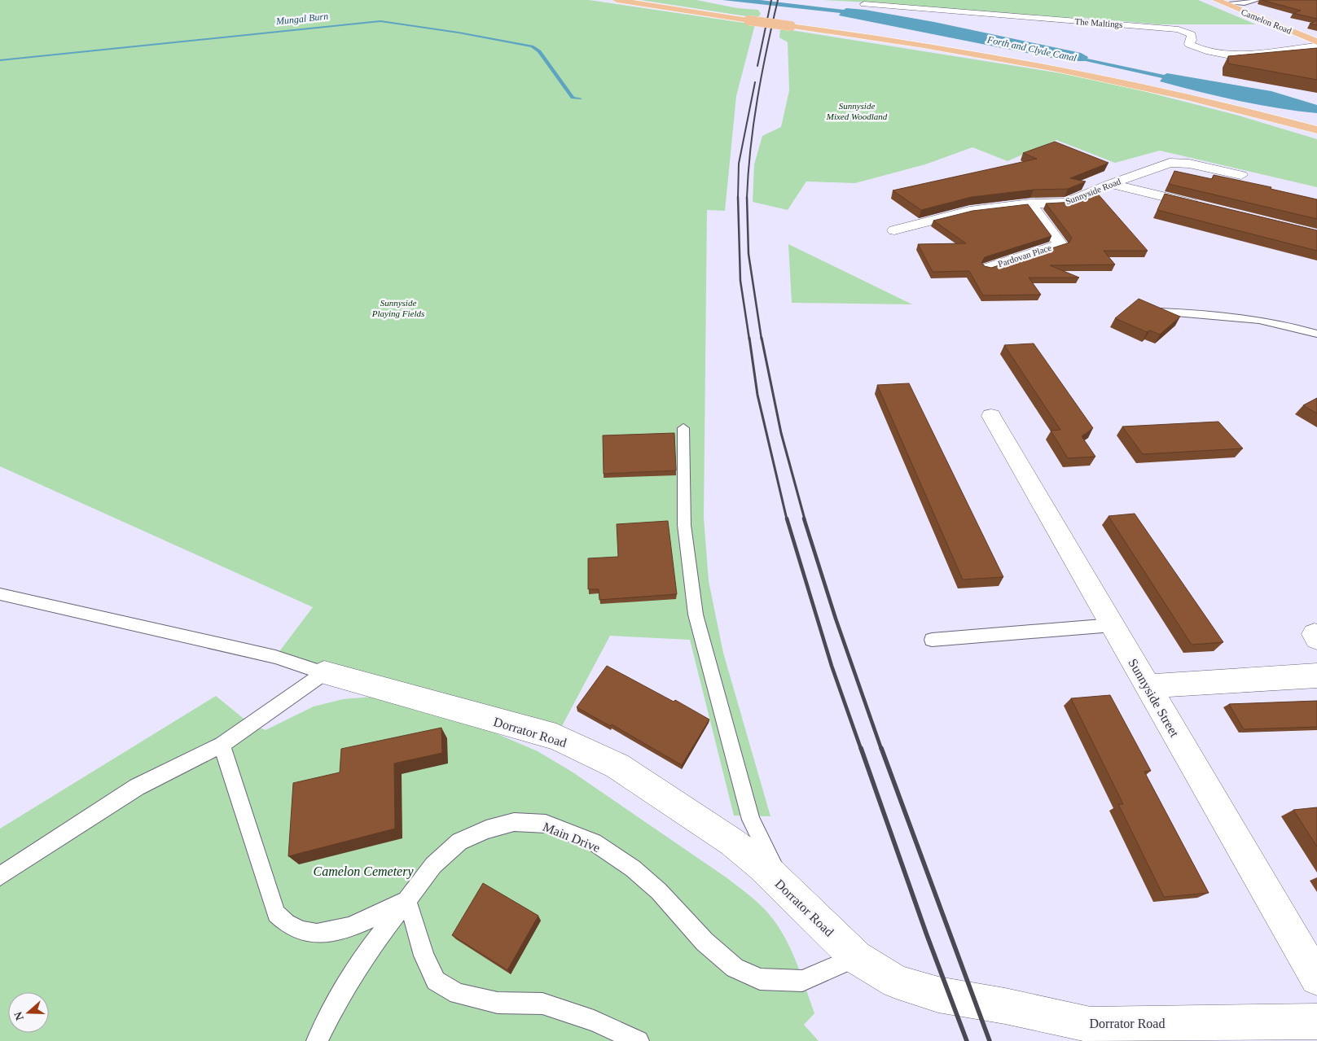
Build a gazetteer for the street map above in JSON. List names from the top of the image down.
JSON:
{
  "streets": {
    "main road": ["Camelon Road"],
    "street": [
      "The Maltings",
      "Sunnyside Road",
      "Pardovan Place",
      "Sunnyside Street",
      "Dorrator Road"
    ],
    "lane": ["Main Drive"]
  },
  "crossings": [
    ["Sunnyside Road", "Pardovan Place"],
    ["Dorrator Road", "Main Drive"]
  ],
  "water": ["Mungal Burn", "Forth and Clyde Canal"],
  "parks": ["Sunnyside Mixed Woodland", "Sunnyside Playing Fields", "Camelon Cemetery"],
  "north": "left"
}
